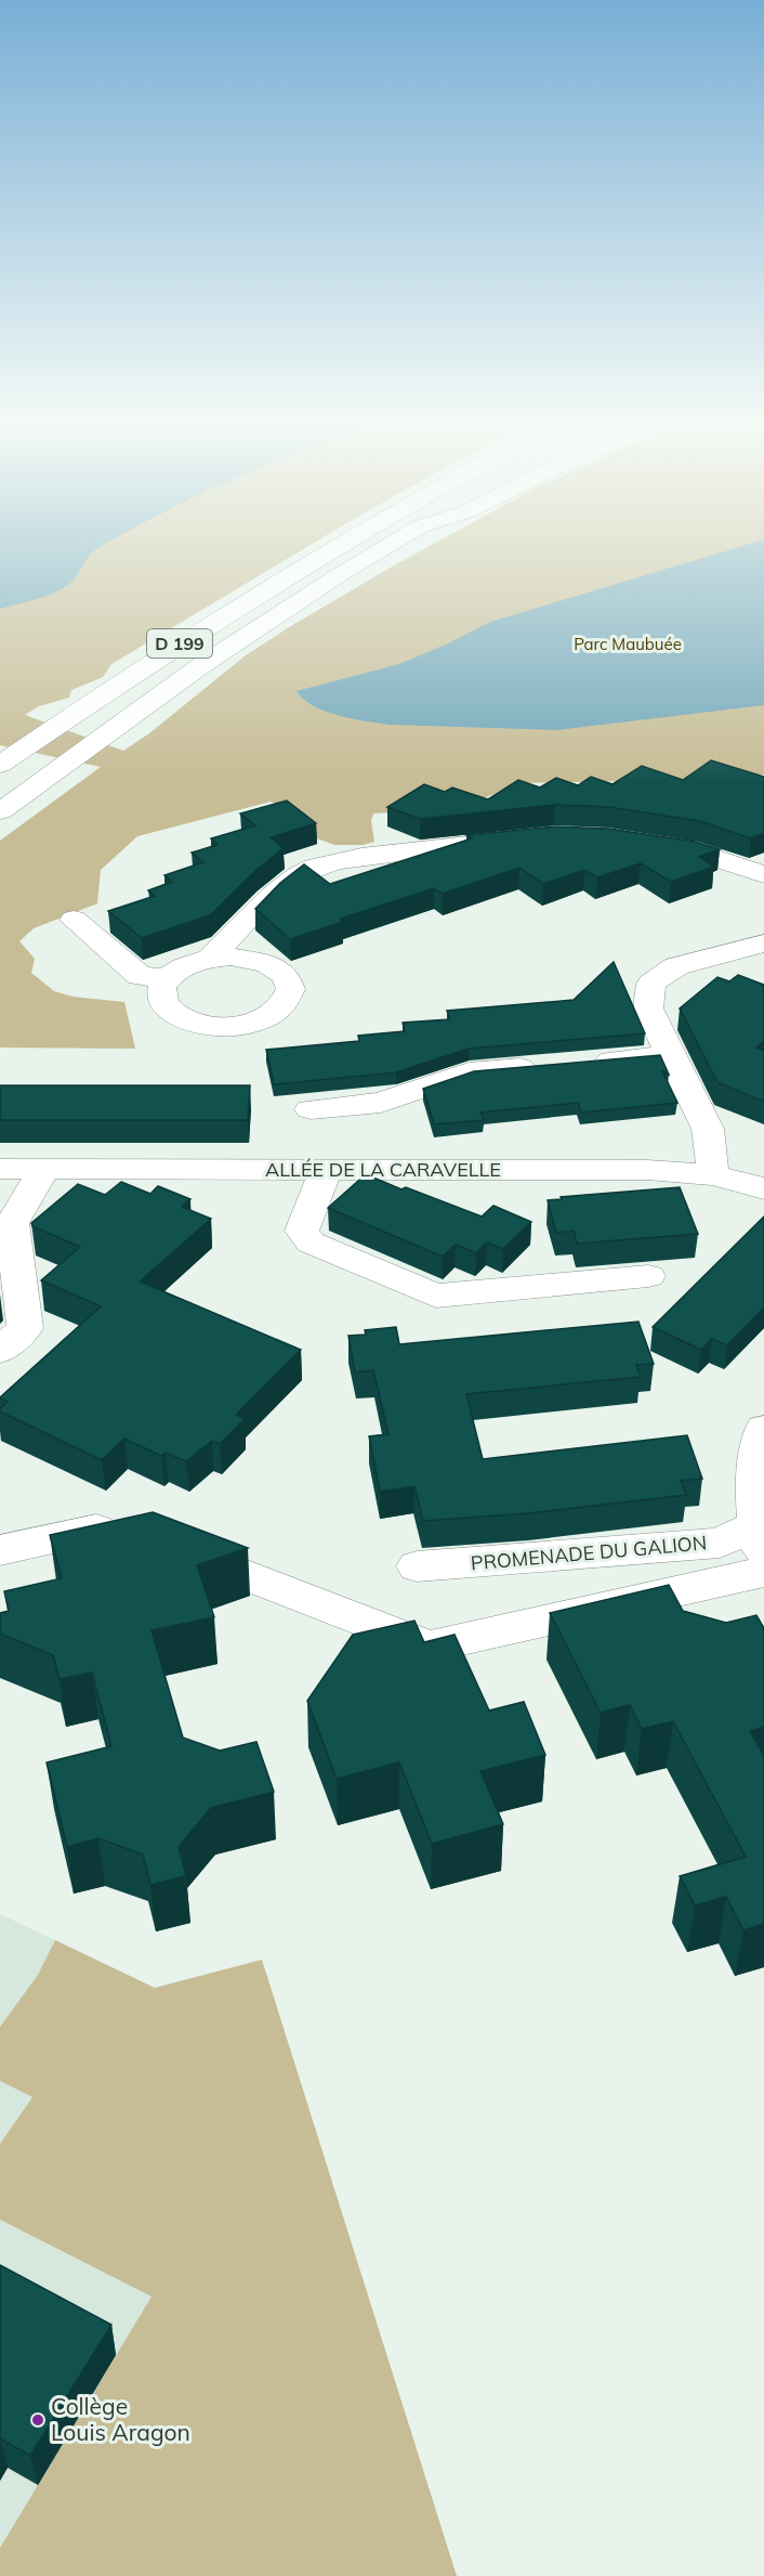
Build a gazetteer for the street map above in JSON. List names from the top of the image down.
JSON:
{
  "streets": {
    "main road": ["D 199", "ALLÉE DE LA CARAVELLE", "PROMENADE DU GALION"]
  },
  "parks": ["Parc Maubuée"],
  "places": ["Collège Louis Aragon"]
}
